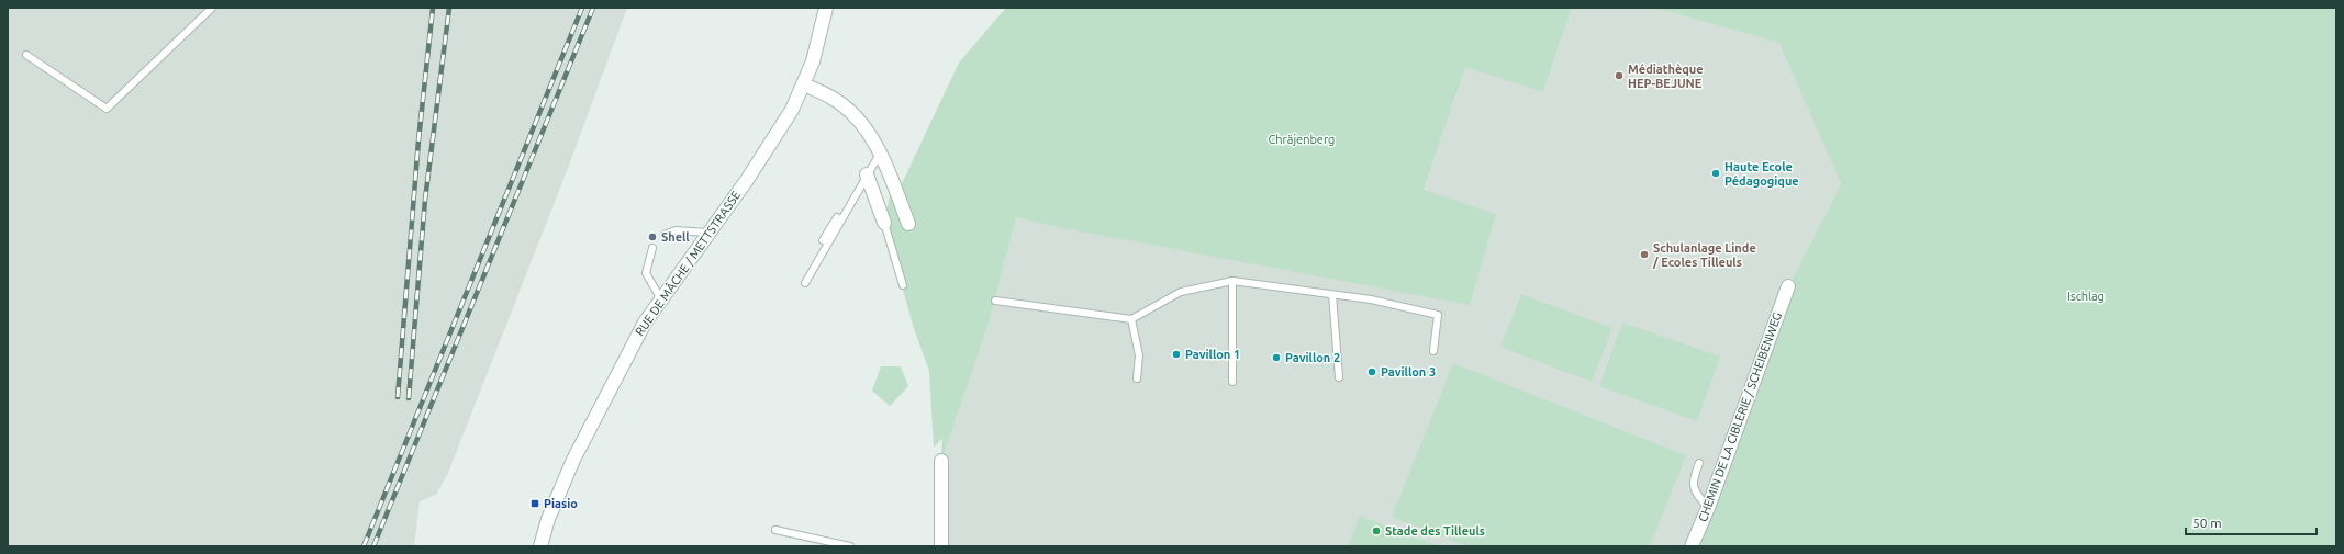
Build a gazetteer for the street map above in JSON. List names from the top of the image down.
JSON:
{
  "streets": {
    "main road": ["RUE DE MÂCHE / METTSTRASSE", "CHEMIN DE LA CIBLERIE / SCHEIBENWEG"]
  },
  "parks": ["Chräjenberg", "Ischlag"],
  "places": {
    "other": [
      "Médiathèque HEP-BEJUNE",
      "Haute Ecole Pédagogique",
      "Shell",
      "Schulanlage Linde / Ecoles Tilleuls",
      "Pavillon 1",
      "Pavillon 2",
      "Pavillon 3",
      "Stade des Tilleuls"
    ],
    "transit": ["Piasio"]
  },
  "scale_bar": "50 m"
}
